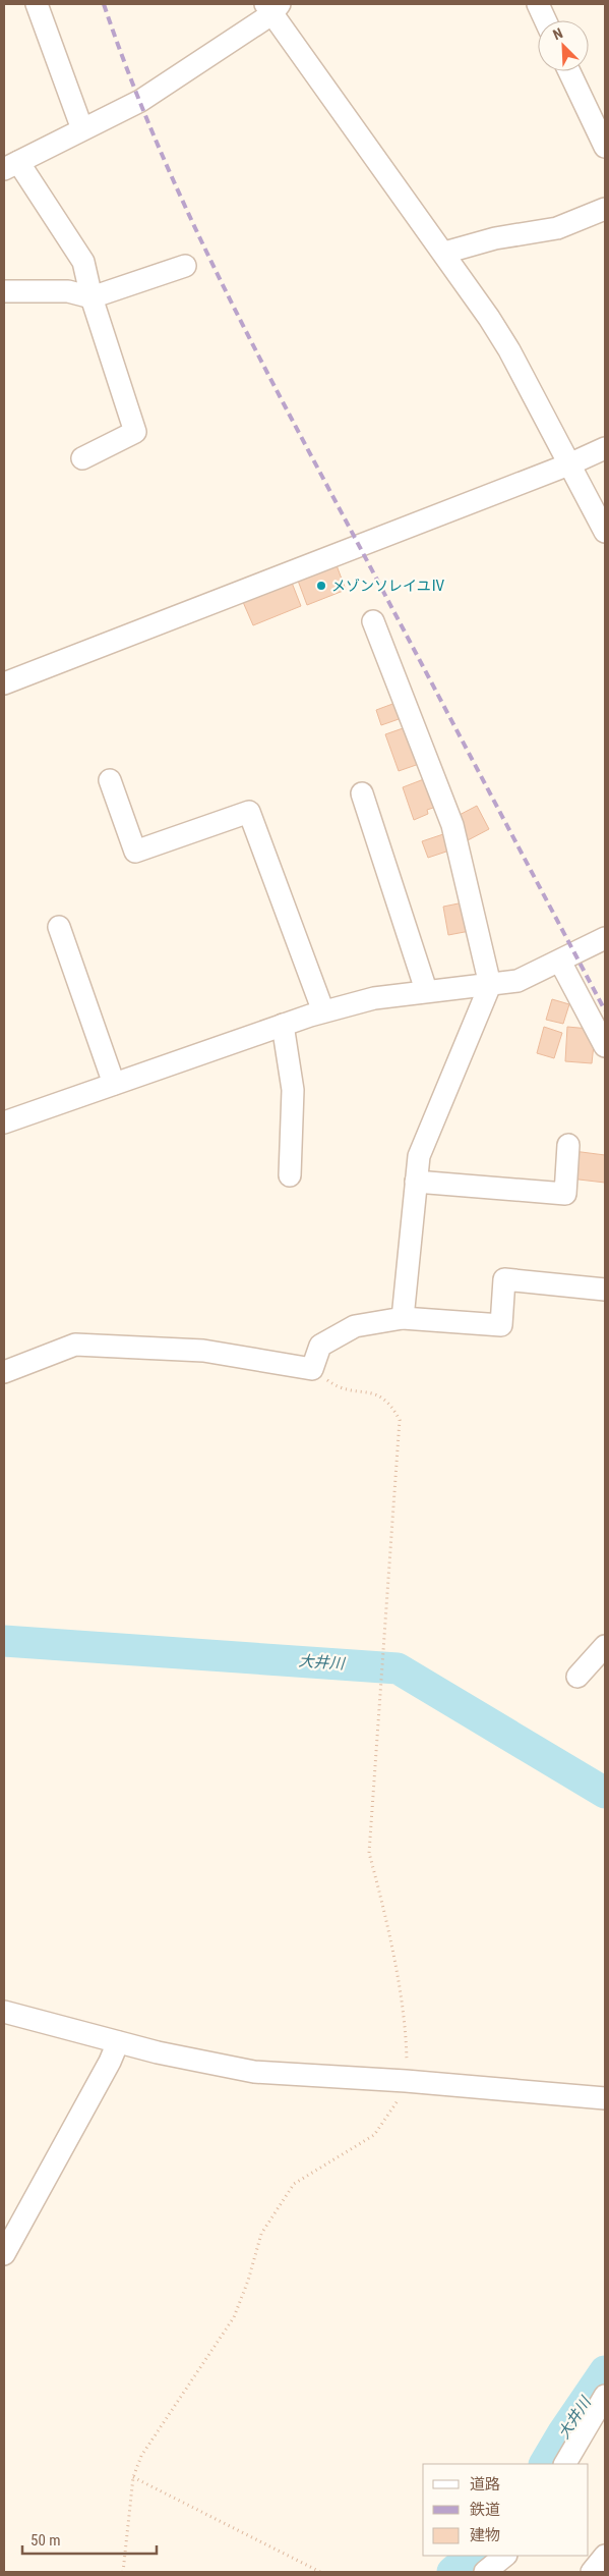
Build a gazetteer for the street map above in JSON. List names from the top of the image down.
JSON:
{
  "water": ["大井川"],
  "places": ["メゾンソレイユⅣ"],
  "legend": ["道路", "鉄道", "建物"],
  "scale_bar": "50 m",
  "north": "top left"
}
